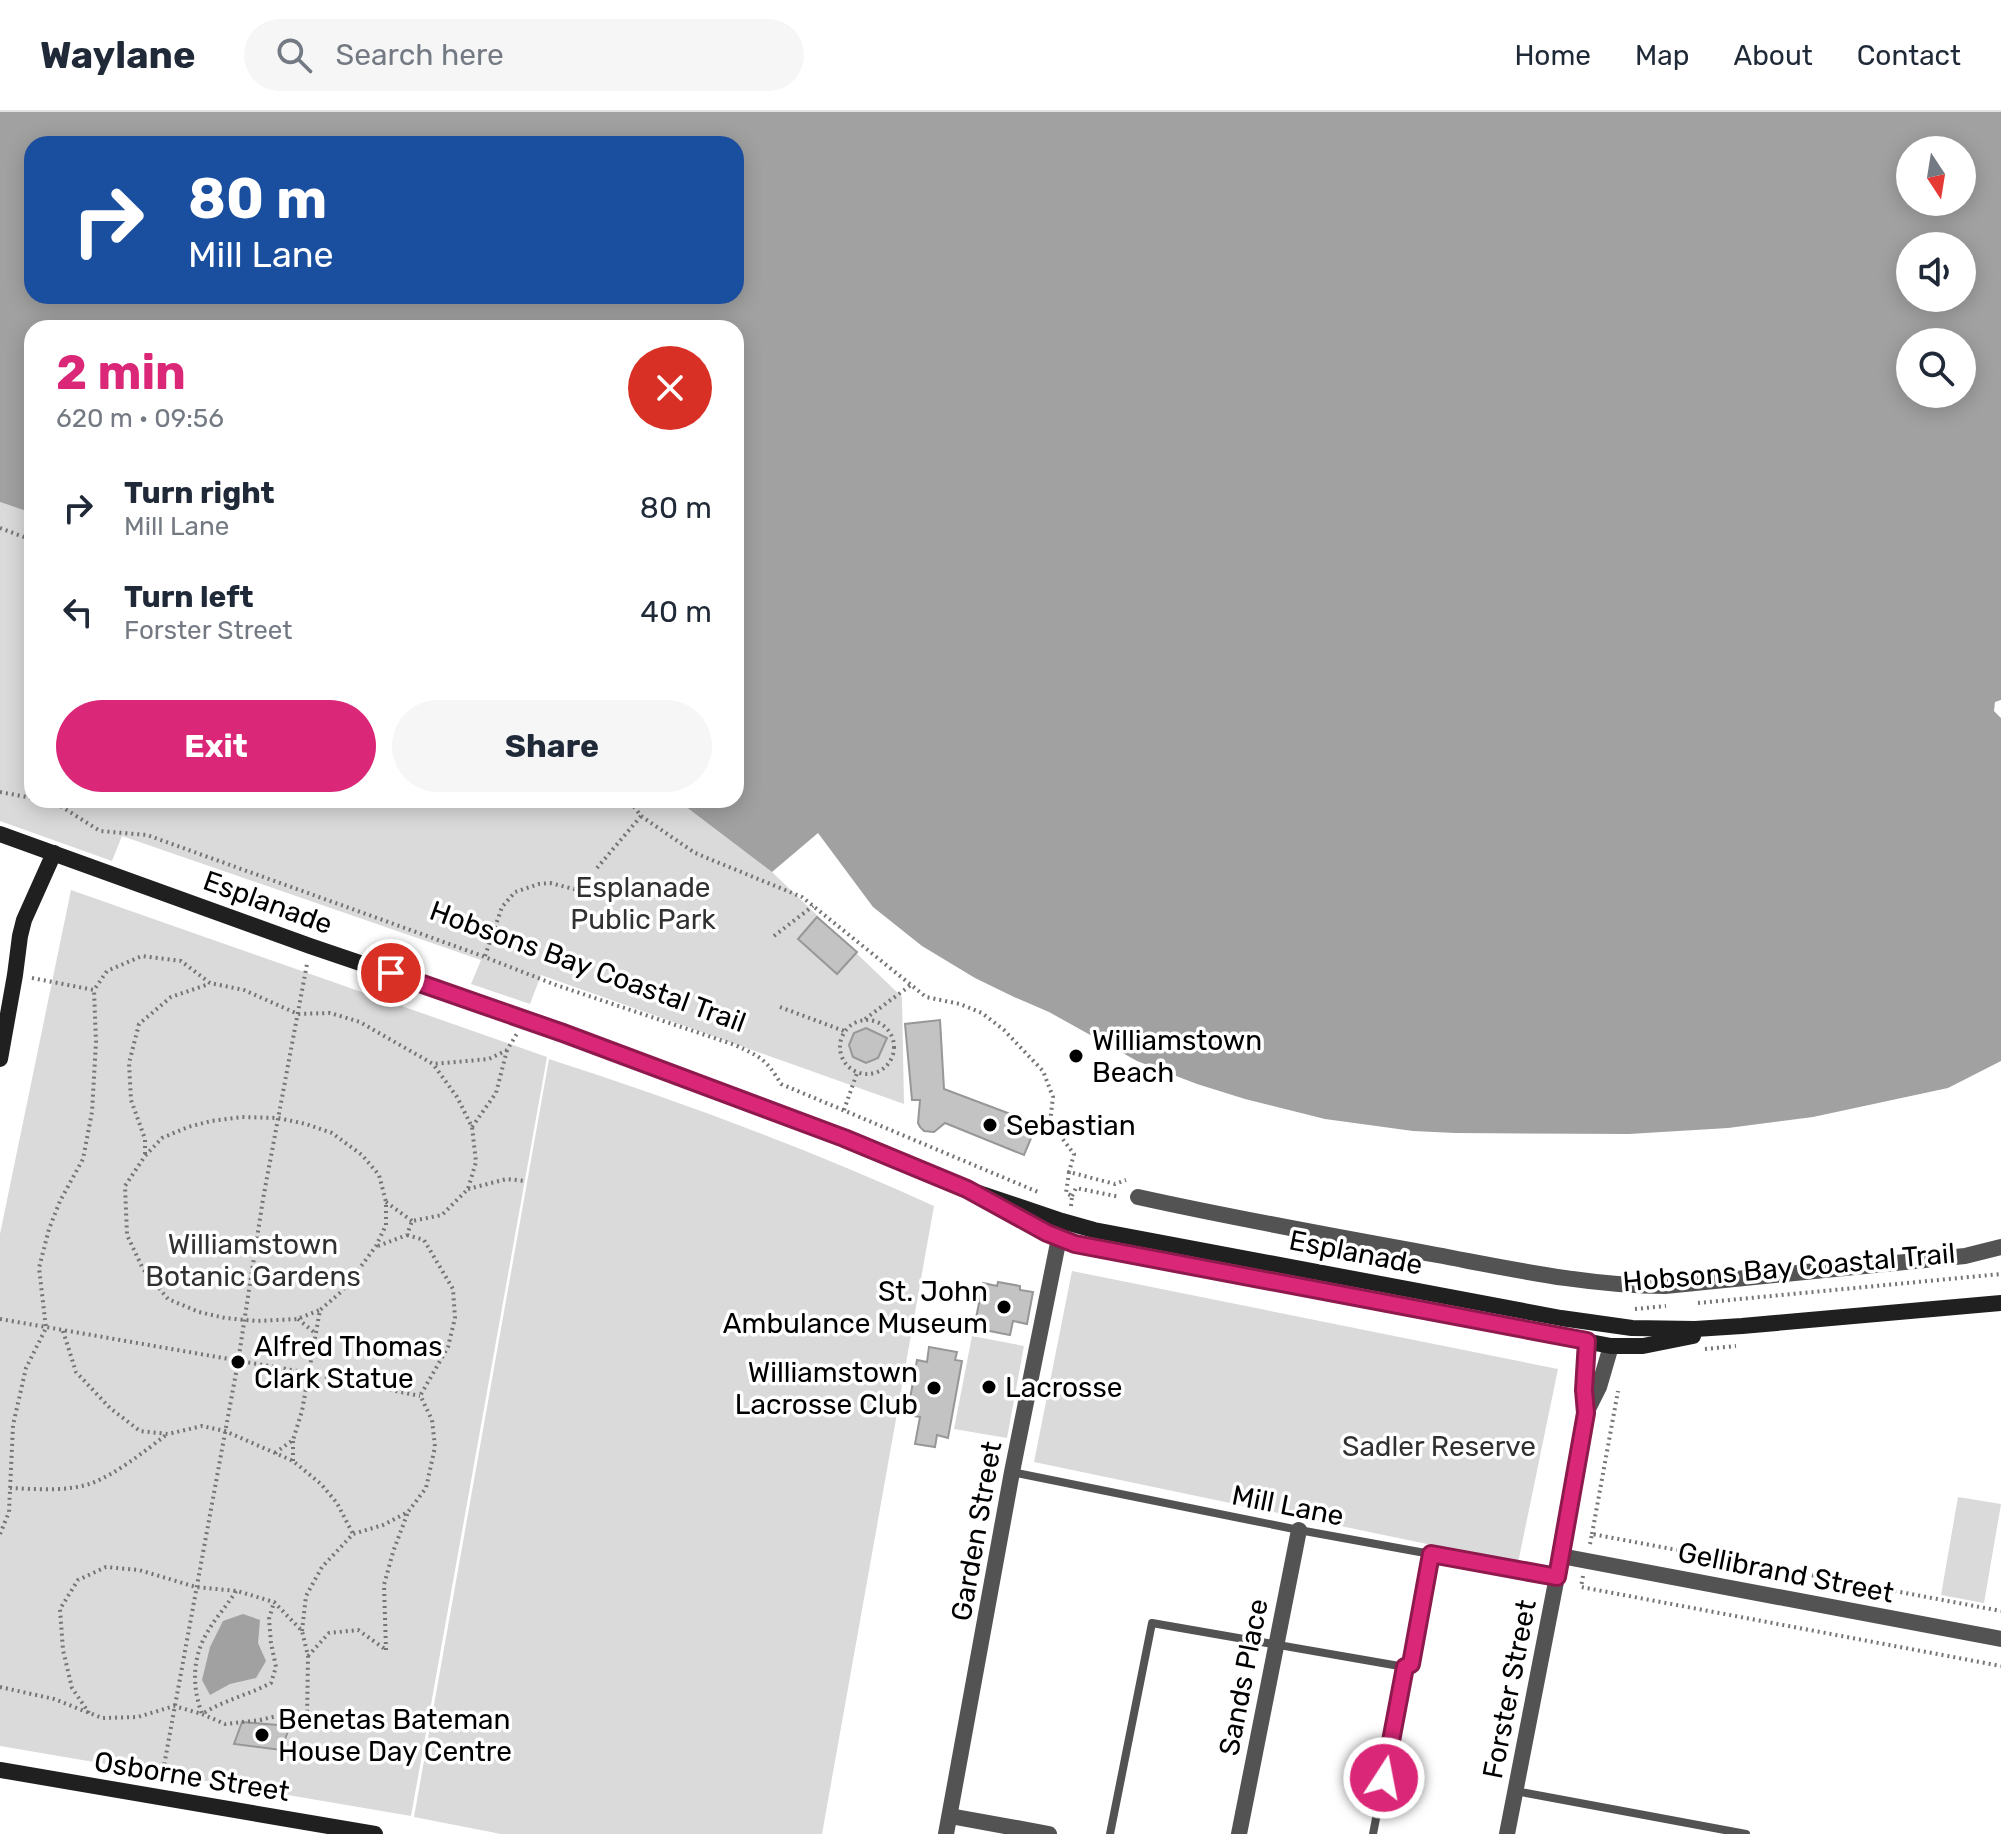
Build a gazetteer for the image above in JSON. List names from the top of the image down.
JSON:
{
  "streets": {
    "street": [
      "Esplanade",
      "Hobsons Bay Coastal Trail",
      "Garden Street",
      "Gellibrand Street",
      "Sands Place",
      "Forster Street",
      "Osborne Street"
    ],
    "lane": ["Mill Lane"]
  },
  "crossings": [
    ["Esplanade", "Garden Street"],
    ["Esplanade", "Forster Street"],
    ["Mill Lane", "Garden Street"],
    ["Mill Lane", "Sands Place"],
    ["Mill Lane", "Forster Street"],
    ["Gellibrand Street", "Forster Street"]
  ],
  "parks": ["Esplanade Public Park", "Williamstown Botanic Gardens", "Sadler Reserve"],
  "places": [
    "Williamstown Beach",
    "Sebastian",
    "St. John Ambulance Museum",
    "Alfred Thomas Clark Statue",
    "Lacrosse",
    "Williamstown Lacrosse Club",
    "Benetas Bateman House Day Centre"
  ],
  "north": "bottom",
  "page": {
    "header": "Waylane",
    "search": "Search here",
    "nav": [
      "Home",
      "Map",
      "About",
      "Contact"
    ],
    "turn": ["80 m", "Mill Lane"],
    "heading": ["2 min", "620 m · 09:56"],
    "list": [
      {
        "name": "Turn right",
        "note": "Mill Lane",
        "value": "80 m"
      },
      {
        "name": "Turn left",
        "note": "Forster Street",
        "value": "40 m"
      }
    ],
    "buttons": ["Exit", "Share"]
  }
}
